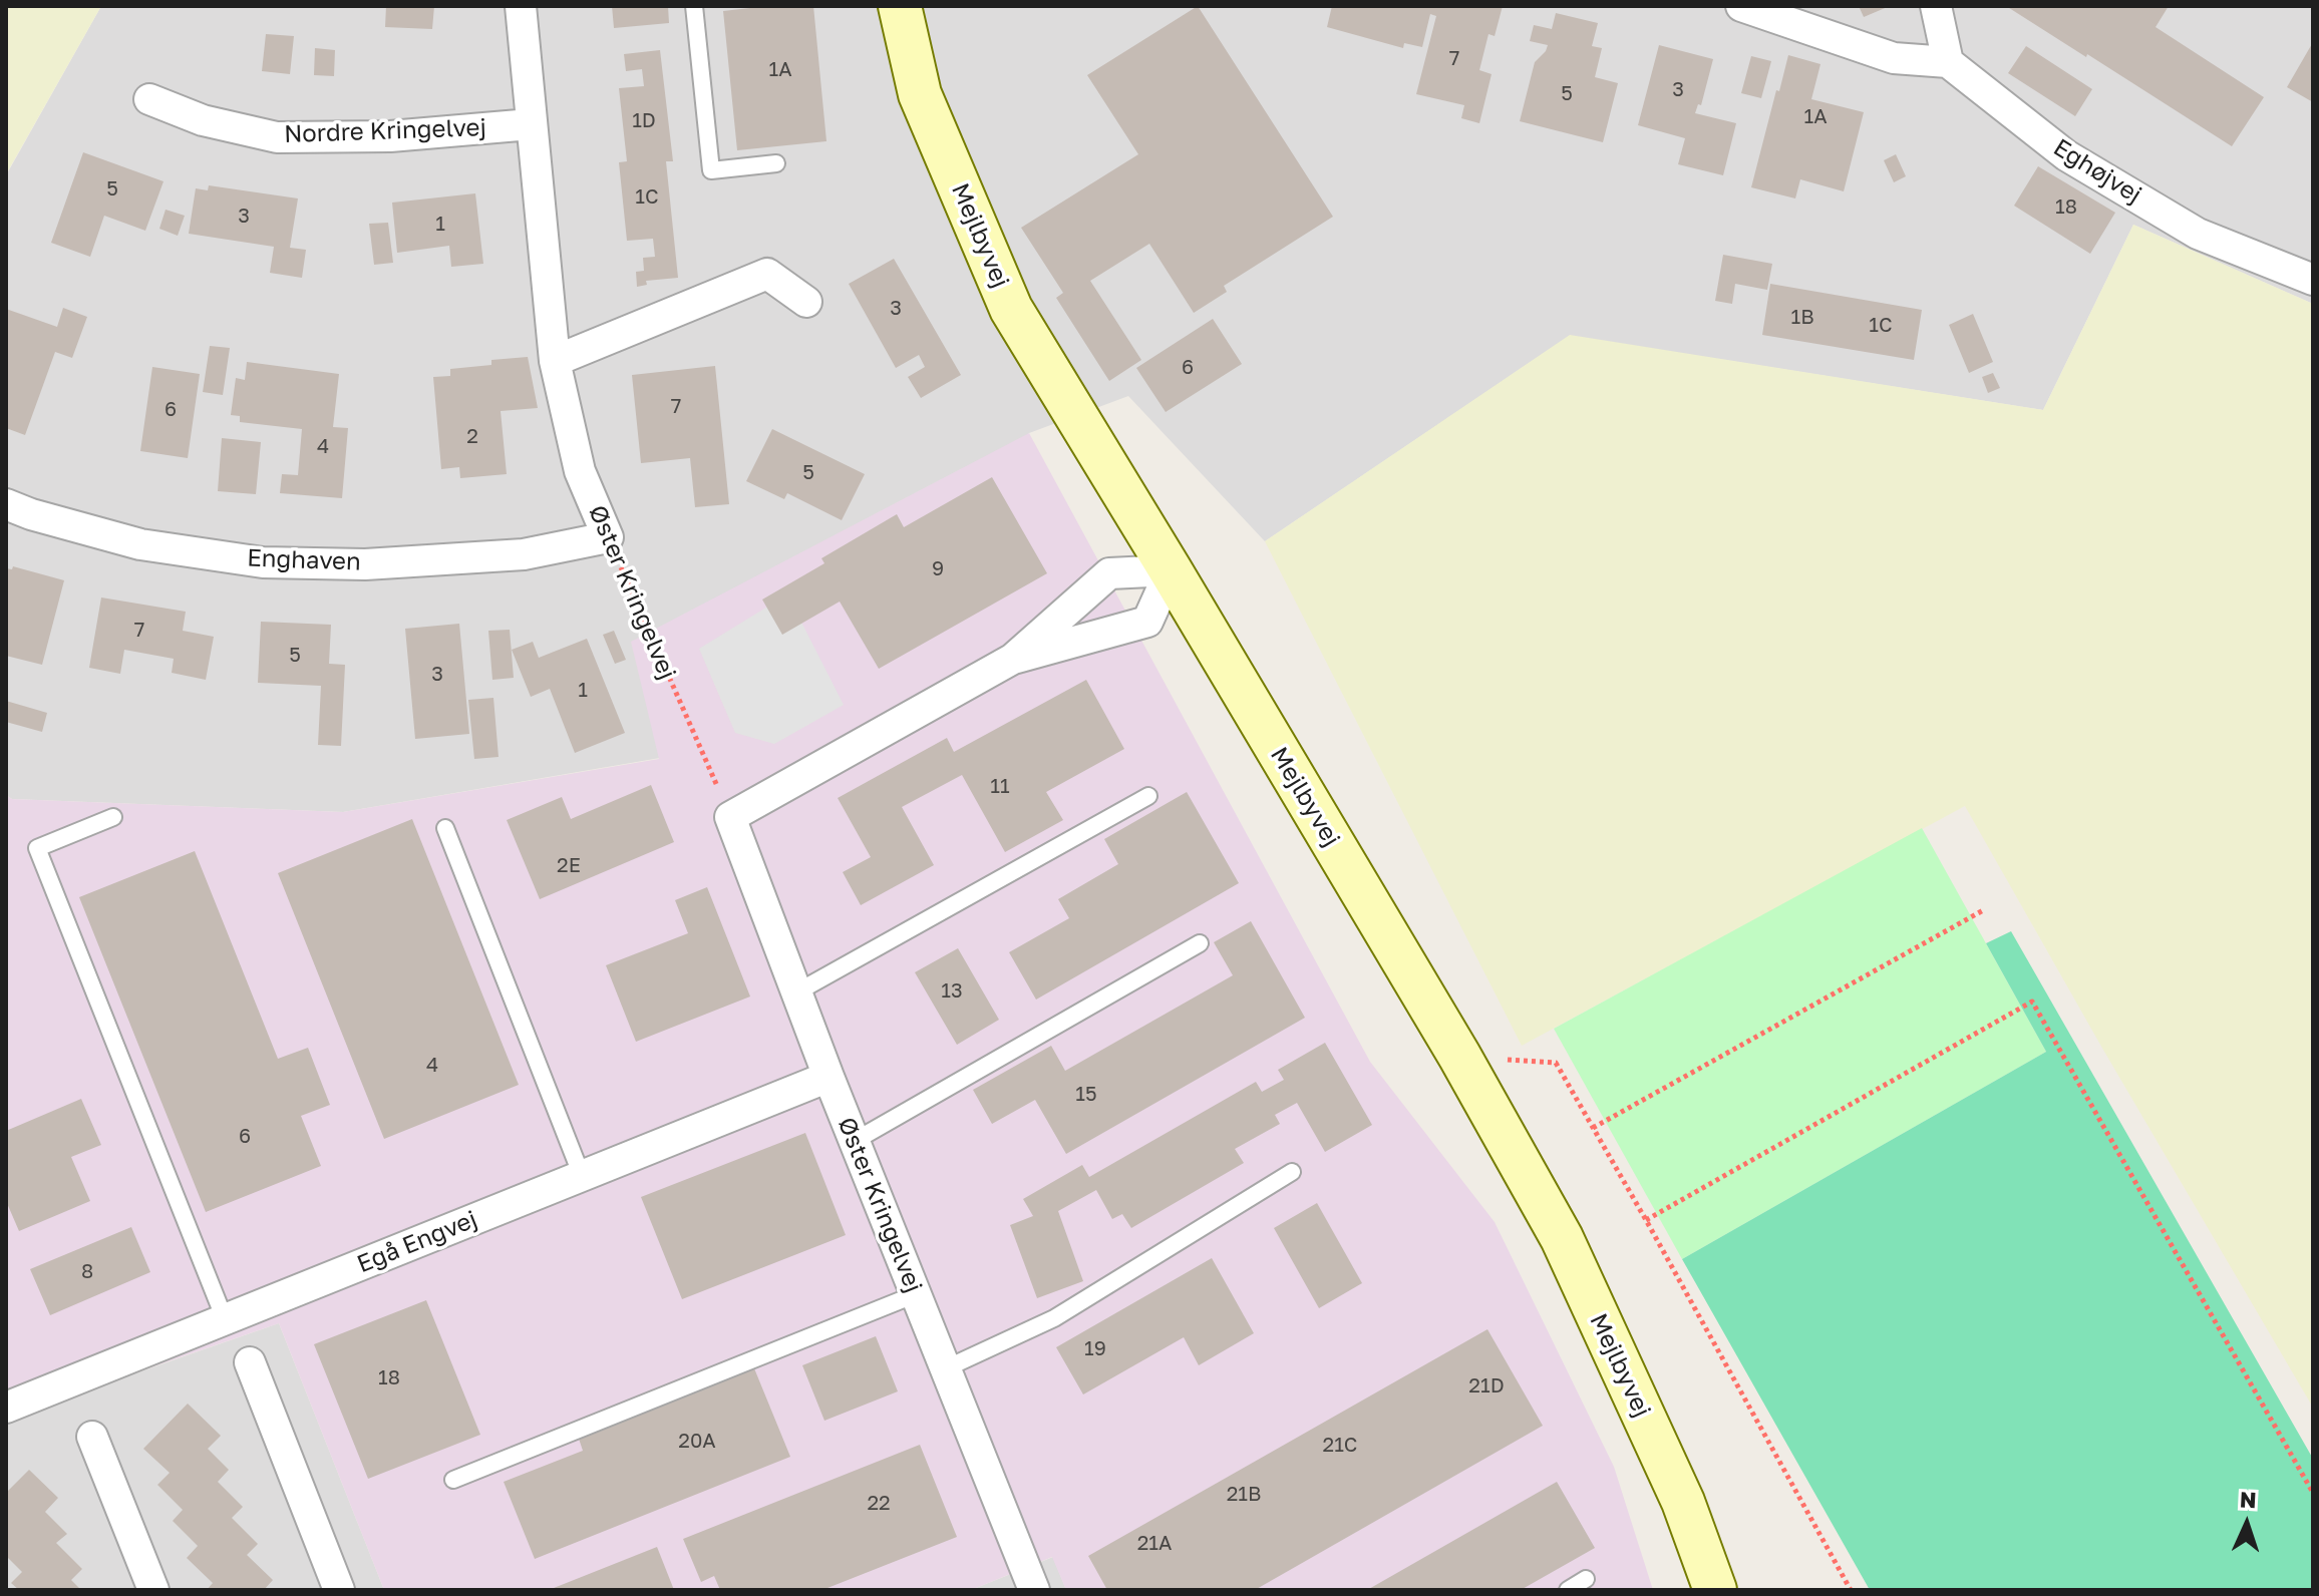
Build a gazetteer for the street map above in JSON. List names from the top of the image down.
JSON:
{
  "streets": {
    "street": [
      "Nordre Kringelvej",
      "Eghøjvej",
      "Mejlbyvej",
      "Enghaven",
      "Øster Kringelvej",
      "Egå Engvej"
    ]
  },
  "crossings": [
    ["Nordre Kringelvej", "Øster Kringelvej"],
    ["Enghaven", "Øster Kringelvej"],
    ["Øster Kringelvej", "Egå Engvej"]
  ],
  "house_numbers": [
    "7",
    "1A",
    "3",
    "5",
    "1A",
    "1D",
    "5",
    "1C",
    "18",
    "3",
    "1",
    "3",
    "1B",
    "1C",
    "6",
    "7",
    "6",
    "2",
    "4",
    "5",
    "9",
    "7",
    "5",
    "3",
    "1",
    "11",
    "2E",
    "13",
    "4",
    "15",
    "6",
    "8",
    "19",
    "18",
    "21D",
    "20A",
    "21C",
    "21B",
    "22",
    "21A"
  ],
  "north": "top"
}
